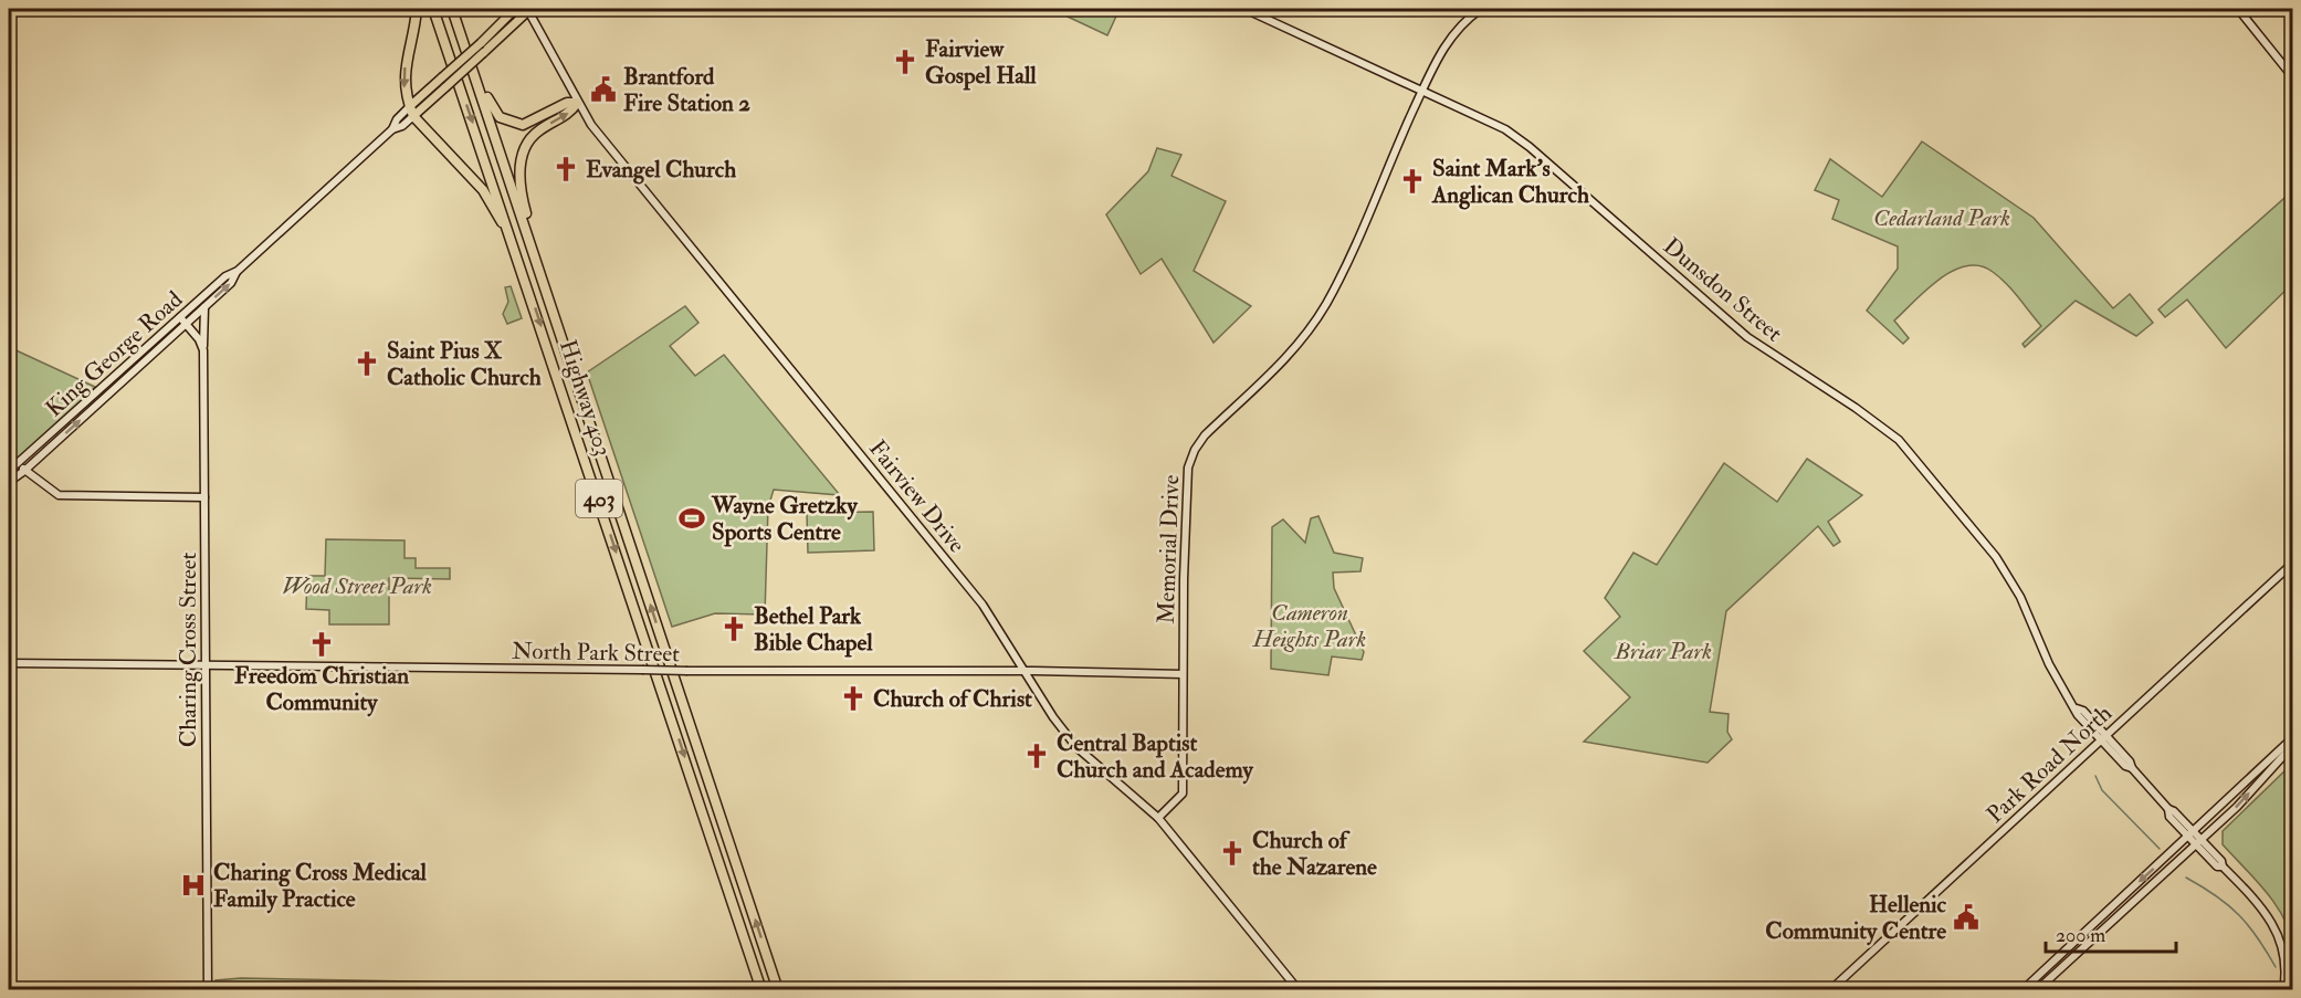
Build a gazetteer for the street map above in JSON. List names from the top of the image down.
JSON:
{
  "streets": {
    "highway": ["Highway 403", "403"],
    "main road": [
      "Dunsdon Street",
      "King George Road",
      "Fairview Drive",
      "Memorial Drive",
      "Charing Cross Street",
      "North Park Street",
      "Park Road North"
    ]
  },
  "crossings": [
    ["Dunsdon Street", "Memorial Drive"],
    ["Dunsdon Street", "Park Road North"],
    ["King George Road", "Fairview Drive"],
    ["King George Road", "Charing Cross Street"],
    ["Fairview Drive", "Memorial Drive"],
    ["Fairview Drive", "North Park Street"],
    ["Memorial Drive", "North Park Street"],
    ["Charing Cross Street", "North Park Street"]
  ],
  "parks": [
    "Cedarland Park",
    "Wood Street Park",
    "Cameron Heights Park",
    "Briar Park"
  ],
  "places": {
    "church": [
      "Fairview Gospel Hall",
      "Evangel Church",
      "Saint Mark's Anglican Church",
      "Saint Pius X Catholic Church",
      "Bethel Park Bible Chapel",
      "Freedom Christian Community",
      "Church of Christ",
      "Central Baptist Church and Academy",
      "Church of the Nazarene"
    ],
    "public building": ["Brantford Fire Station 2", "Hellenic Community Centre"],
    "sports": ["Wayne Gretzky Sports Centre"],
    "hospital": ["Charing Cross Medical Family Practice"]
  },
  "scale_bar": "200 m"
}
